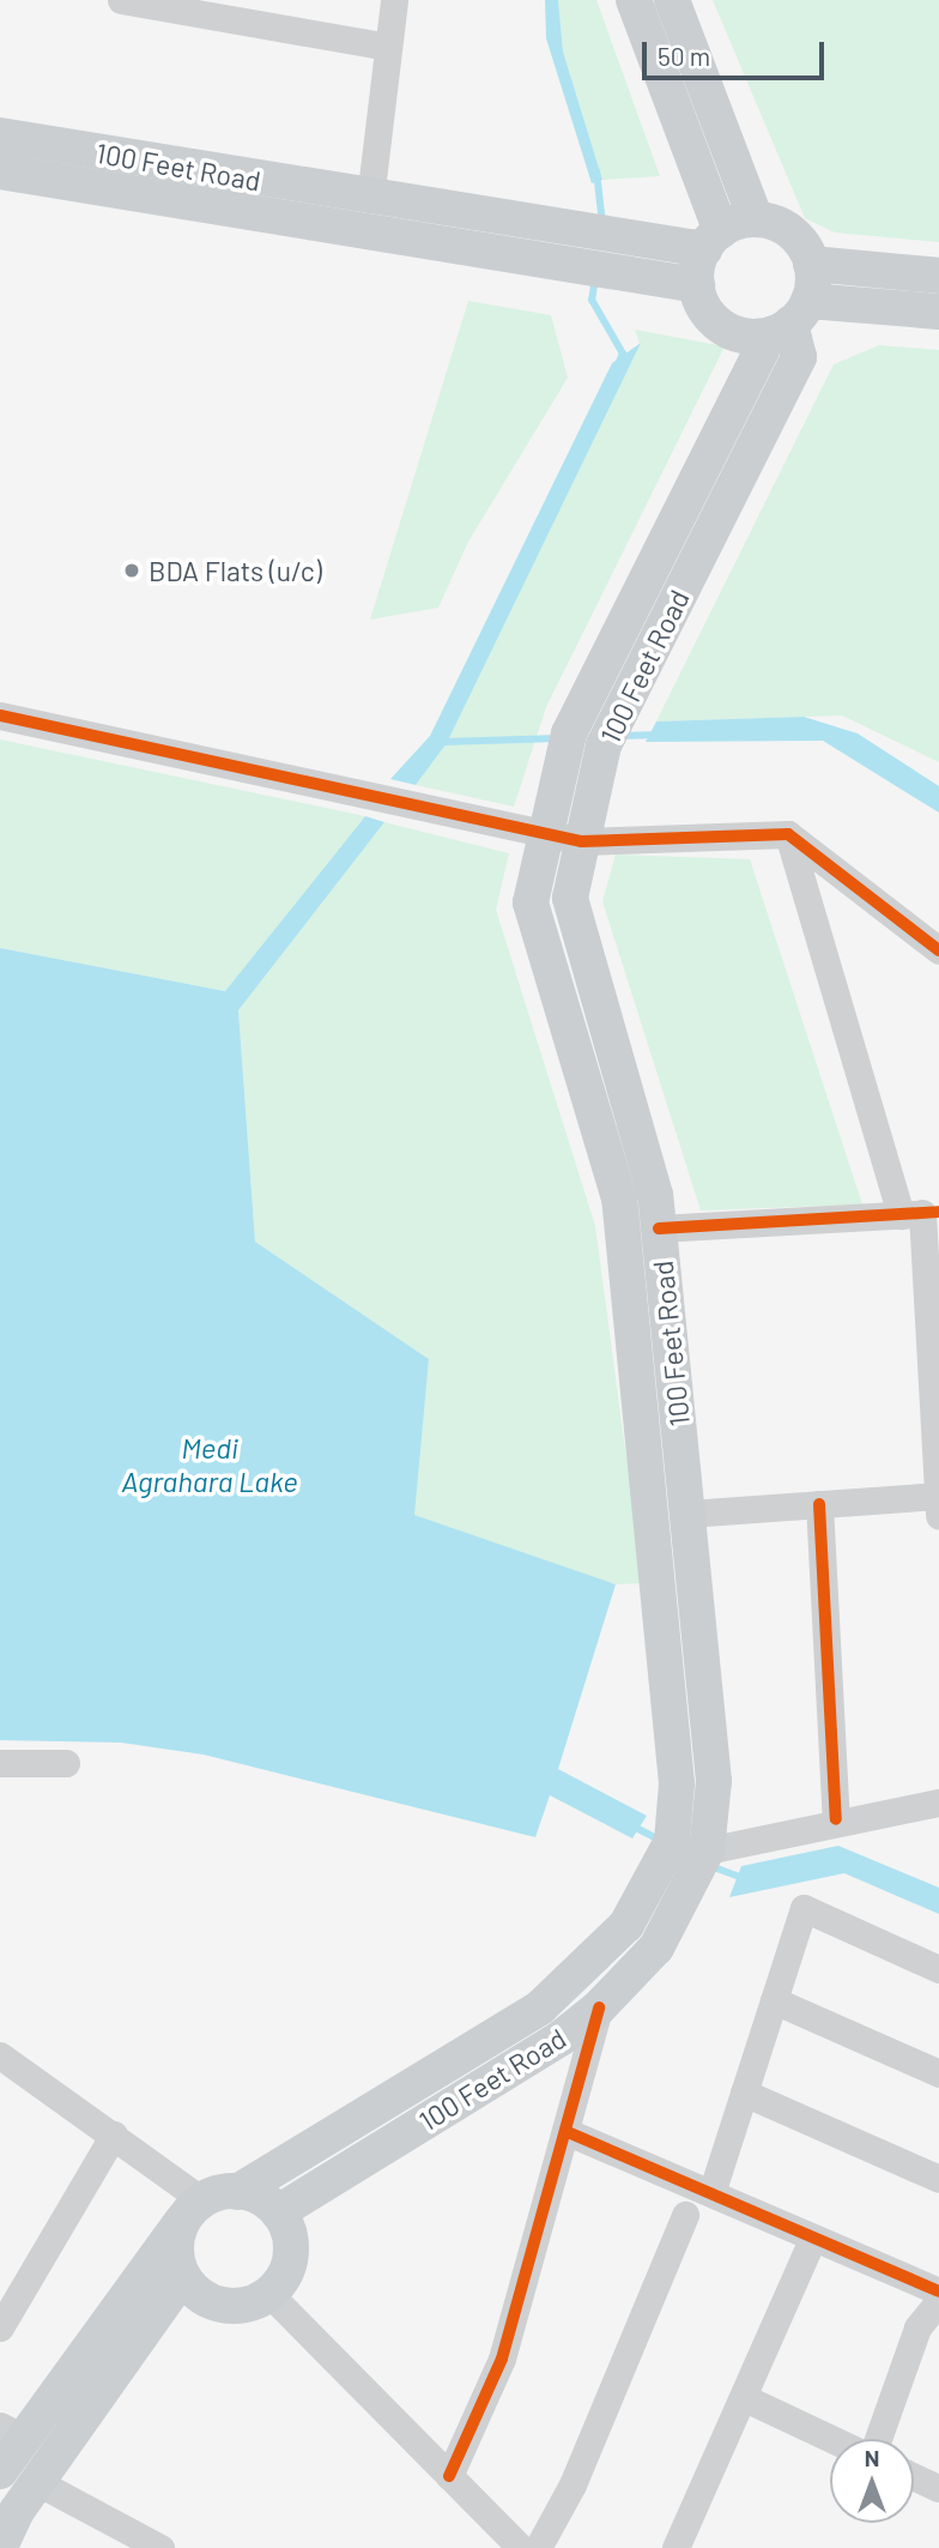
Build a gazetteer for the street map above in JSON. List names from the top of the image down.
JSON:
{
  "streets": {
    "main road": ["100 Feet Road"]
  },
  "water": ["Medi Agrahara Lake"],
  "places": ["BDA Flats (u/c)"],
  "scale_bar": "50 m",
  "north": "top"
}
